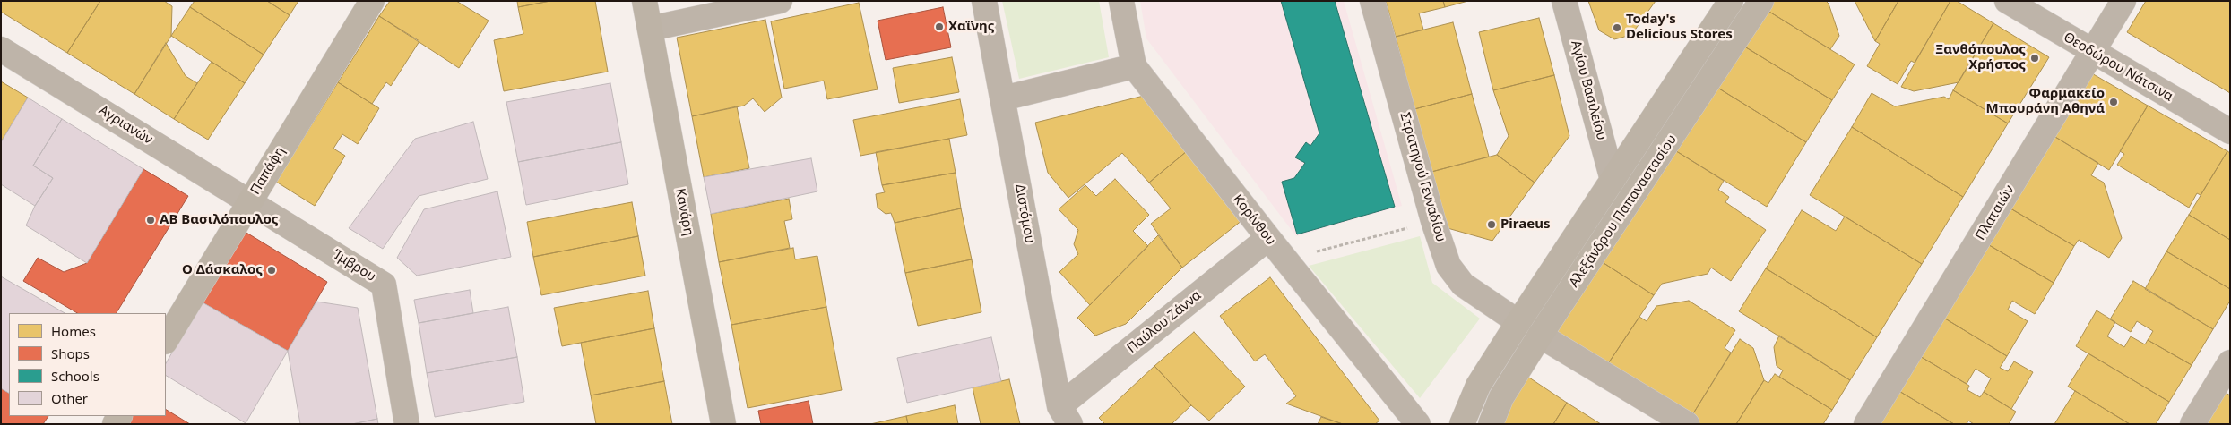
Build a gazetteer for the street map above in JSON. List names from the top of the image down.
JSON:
{
  "streets": {
    "main road": ["Παπάφη", "Αλεξάνδρου Παπαναστασίου", "Κανάρη"],
    "street": [
      "Θεοδώρου Νάτσινα",
      "Αγίου Βασιλείου",
      "Αγριανών",
      "Στρατηγού Γενναδίου",
      "Πλαταιών",
      "Διστόμου",
      "Κορίνθου",
      "Ίμβρου",
      "Παύλου Ζάννα"
    ]
  },
  "crossings": [
    ["Θεοδώρου Νάτσινα", "Πλαταιών"],
    ["Αγίου Βασιλείου", "Αλεξάνδρου Παπαναστασίου"],
    ["Αγριανών", "Παπάφη"],
    ["Αγριανών", "Ίμβρου"],
    ["Παπάφη", "Ίμβρου"],
    ["Στρατηγού Γενναδίου", "Αλεξάνδρου Παπαναστασίου"],
    ["Διστόμου", "Παύλου Ζάννα"],
    ["Κορίνθου", "Παύλου Ζάννα"]
  ],
  "places": [
    "Χαΐνης",
    "Today's Delicious Stores",
    "Ξανθόπουλος Χρήστος",
    "Φαρμακείο Μπουράνη Αθηνά",
    "ΑΒ Βασιλόπουλος",
    "Piraeus",
    "Ο Δάσκαλος"
  ],
  "legend": [
    "Homes",
    "Shops",
    "Schools",
    "Other"
  ]
}
